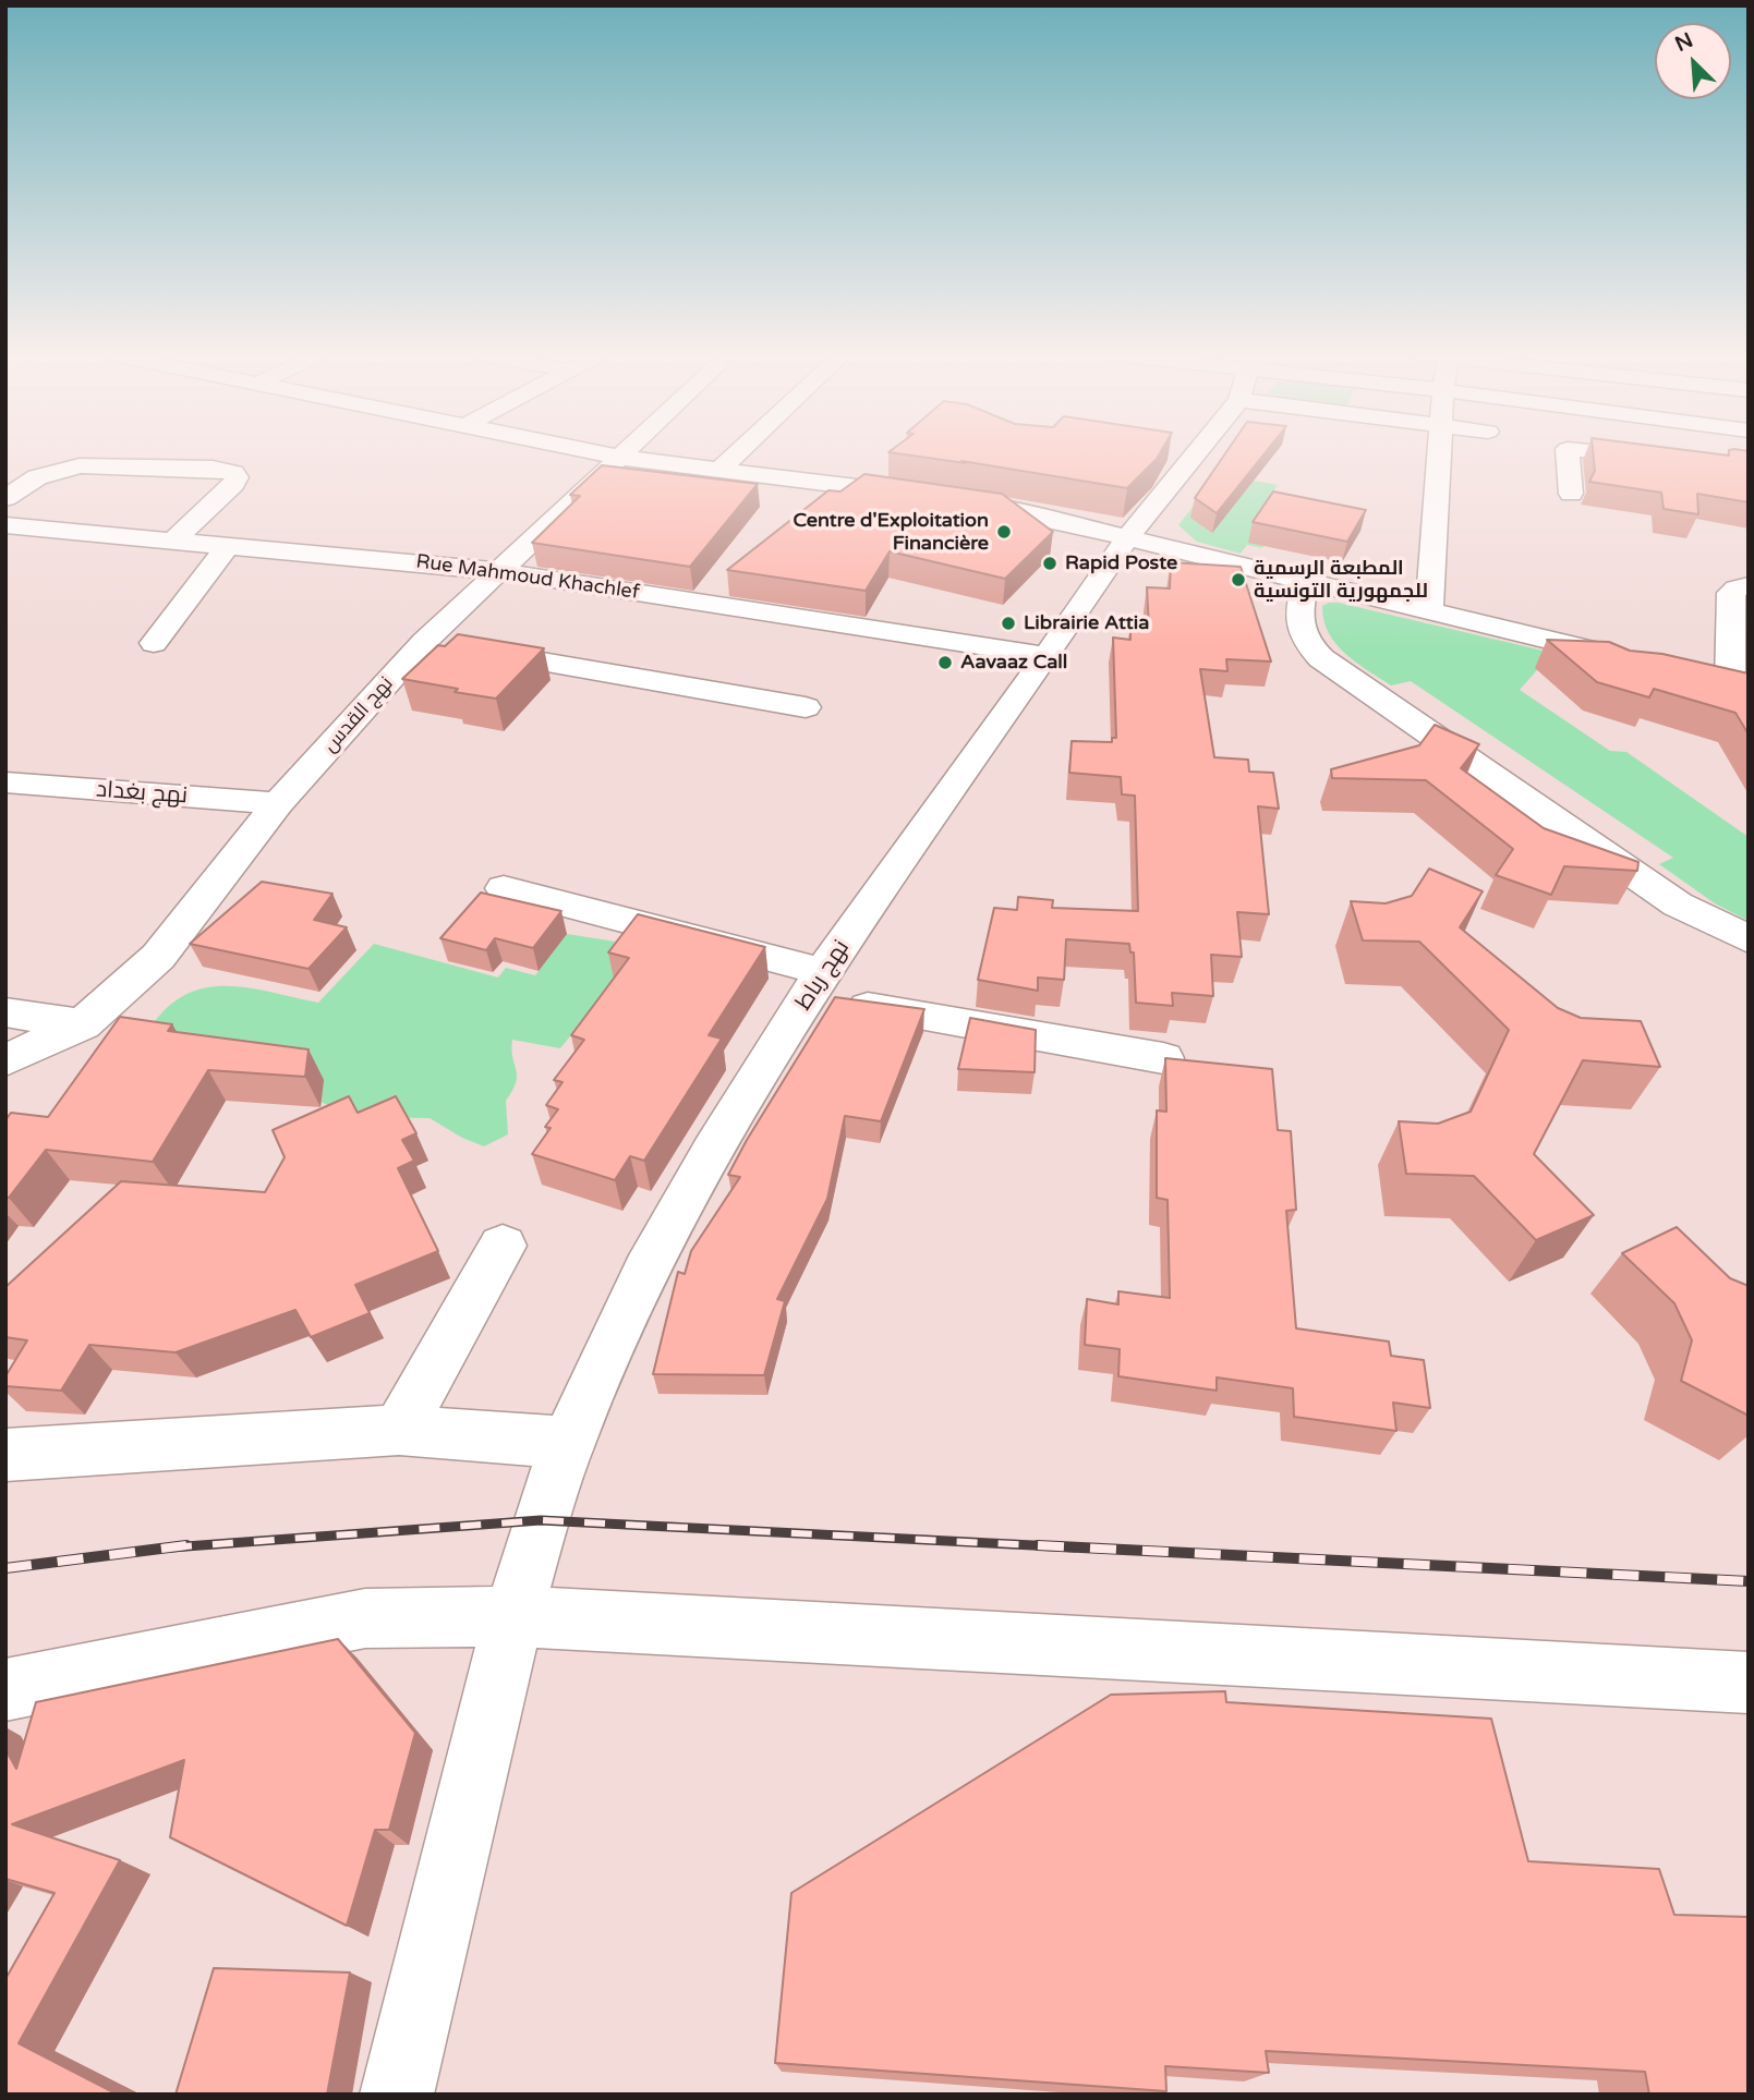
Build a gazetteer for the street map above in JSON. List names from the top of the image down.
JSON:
{
  "streets": {
    "street": [
      "Rue Mahmoud Khachlef",
      "نهج القدس",
      "نهج بغداد",
      "نهج رباط"
    ]
  },
  "crossings": [
    ["Rue Mahmoud Khachlef", "نهج القدس"],
    ["Rue Mahmoud Khachlef", "نهج رباط"],
    ["نهج القدس", "نهج بغداد"]
  ],
  "places": [
    "Centre d'Exploitation Financière",
    "Rapid Poste",
    "المطبعة الرسمية للجمهورية التونسية",
    "Librairie Attia",
    "Aavaaz Call"
  ],
  "north": "top left"
}
